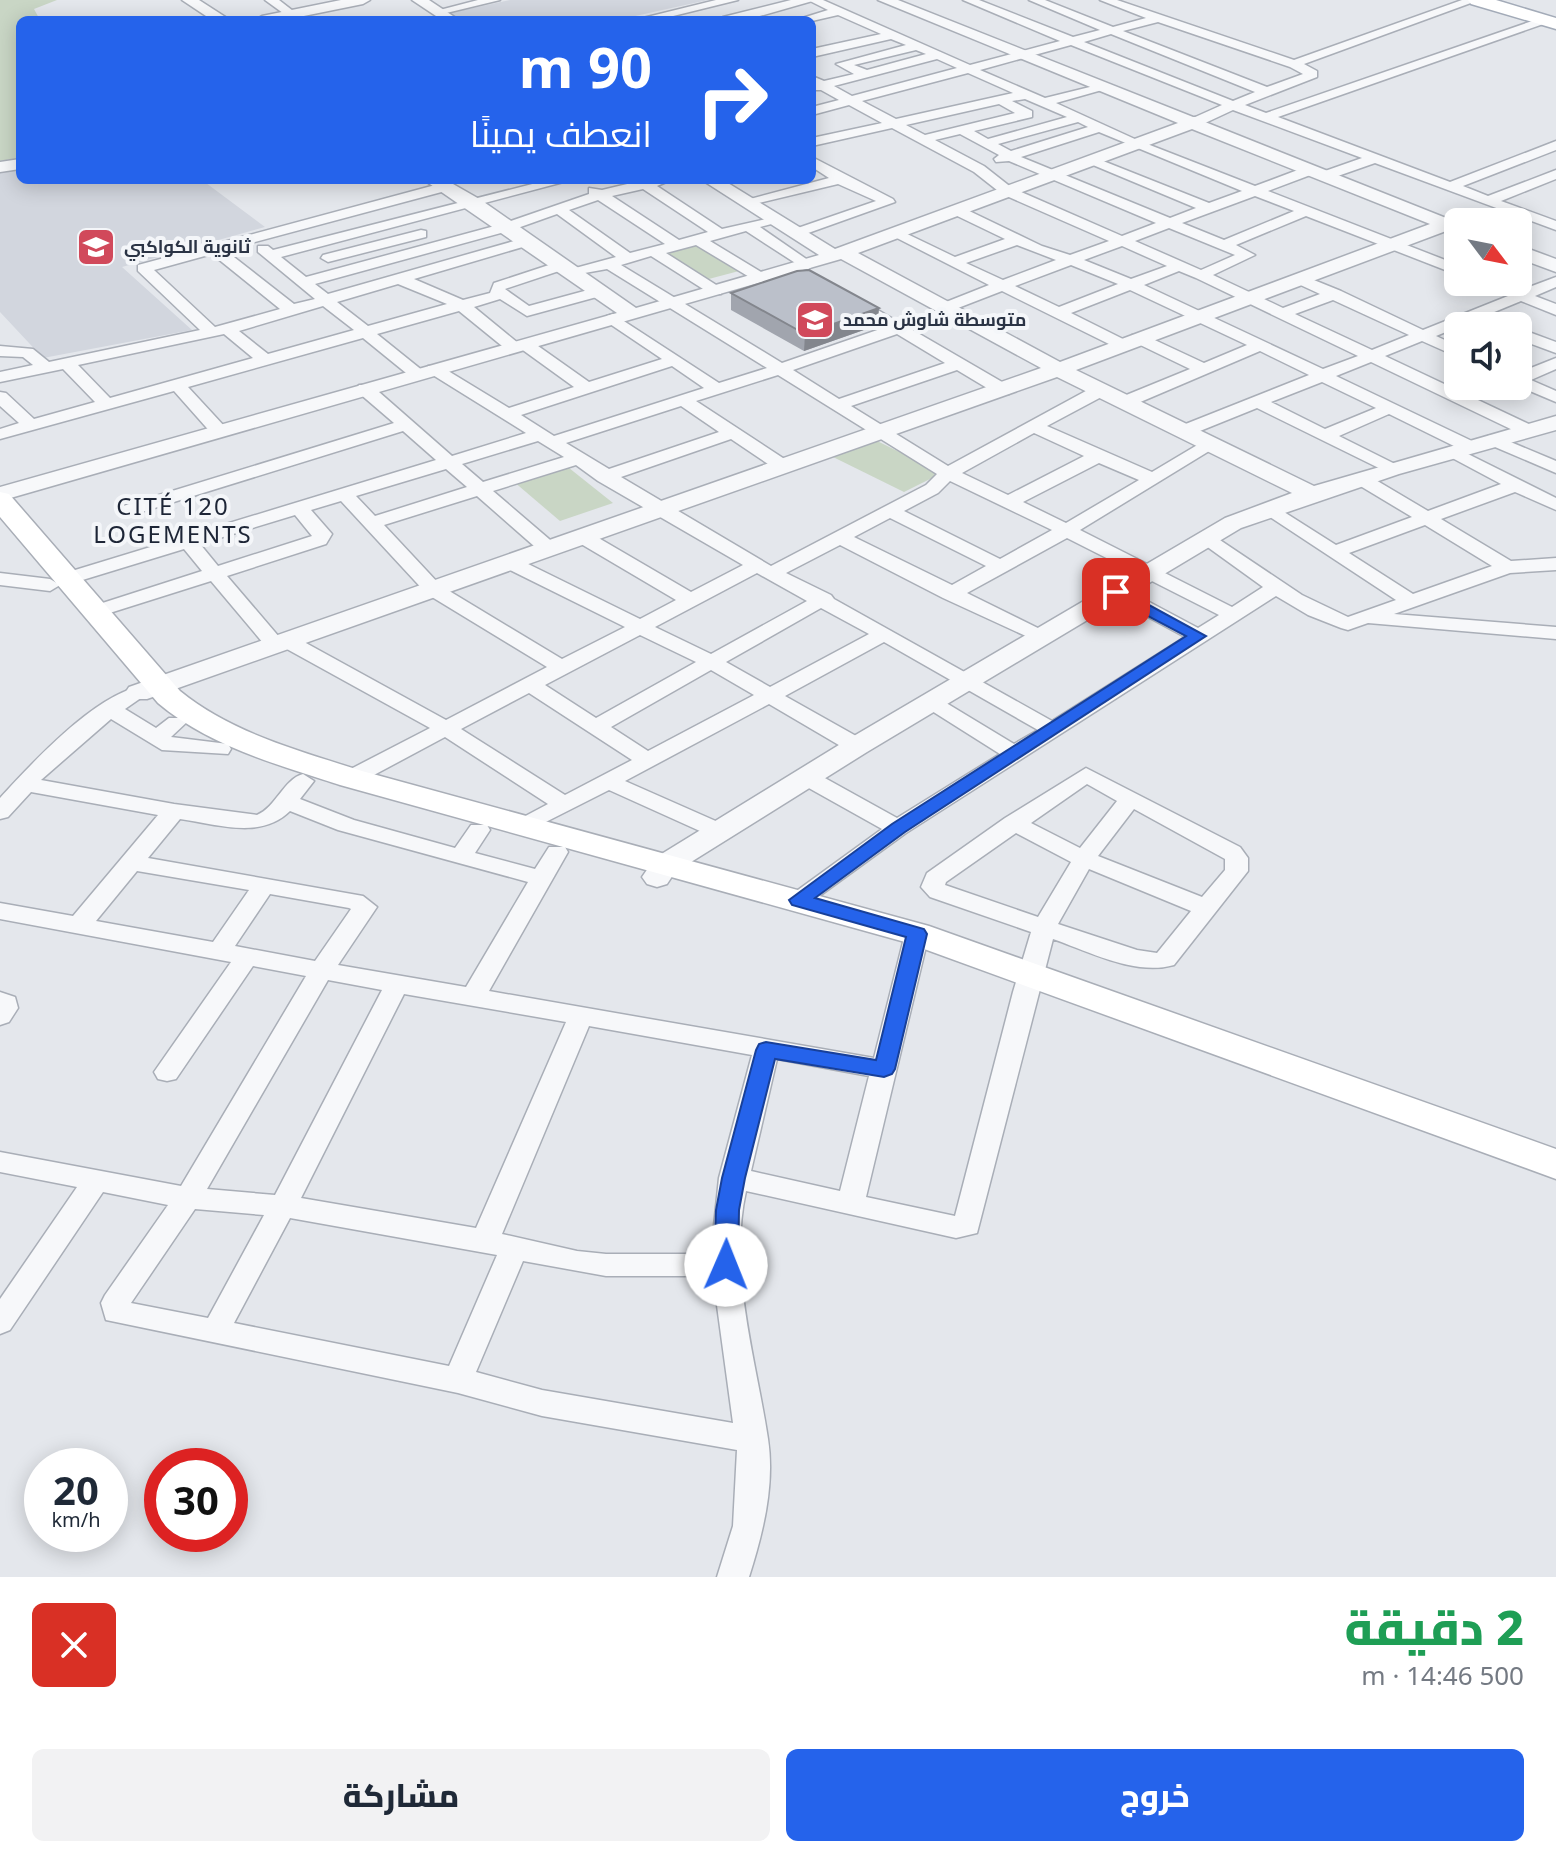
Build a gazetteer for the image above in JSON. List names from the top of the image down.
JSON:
{
  "districts": ["CITÉ 120 LOGEMENTS"],
  "places": {
    "school or university": ["ثانوية الكواكبي", "متوسطة شاوش محمد"]
  },
  "north": "bottom right",
  "page": {
    "turn": ["90 m", "انعطف يمينًا"],
    "speed": "20 km/h",
    "limit": "30",
    "heading": ["2 دقيقة", "500 m · 14:46"],
    "buttons": ["خروج", "مشاركة"]
  }
}
